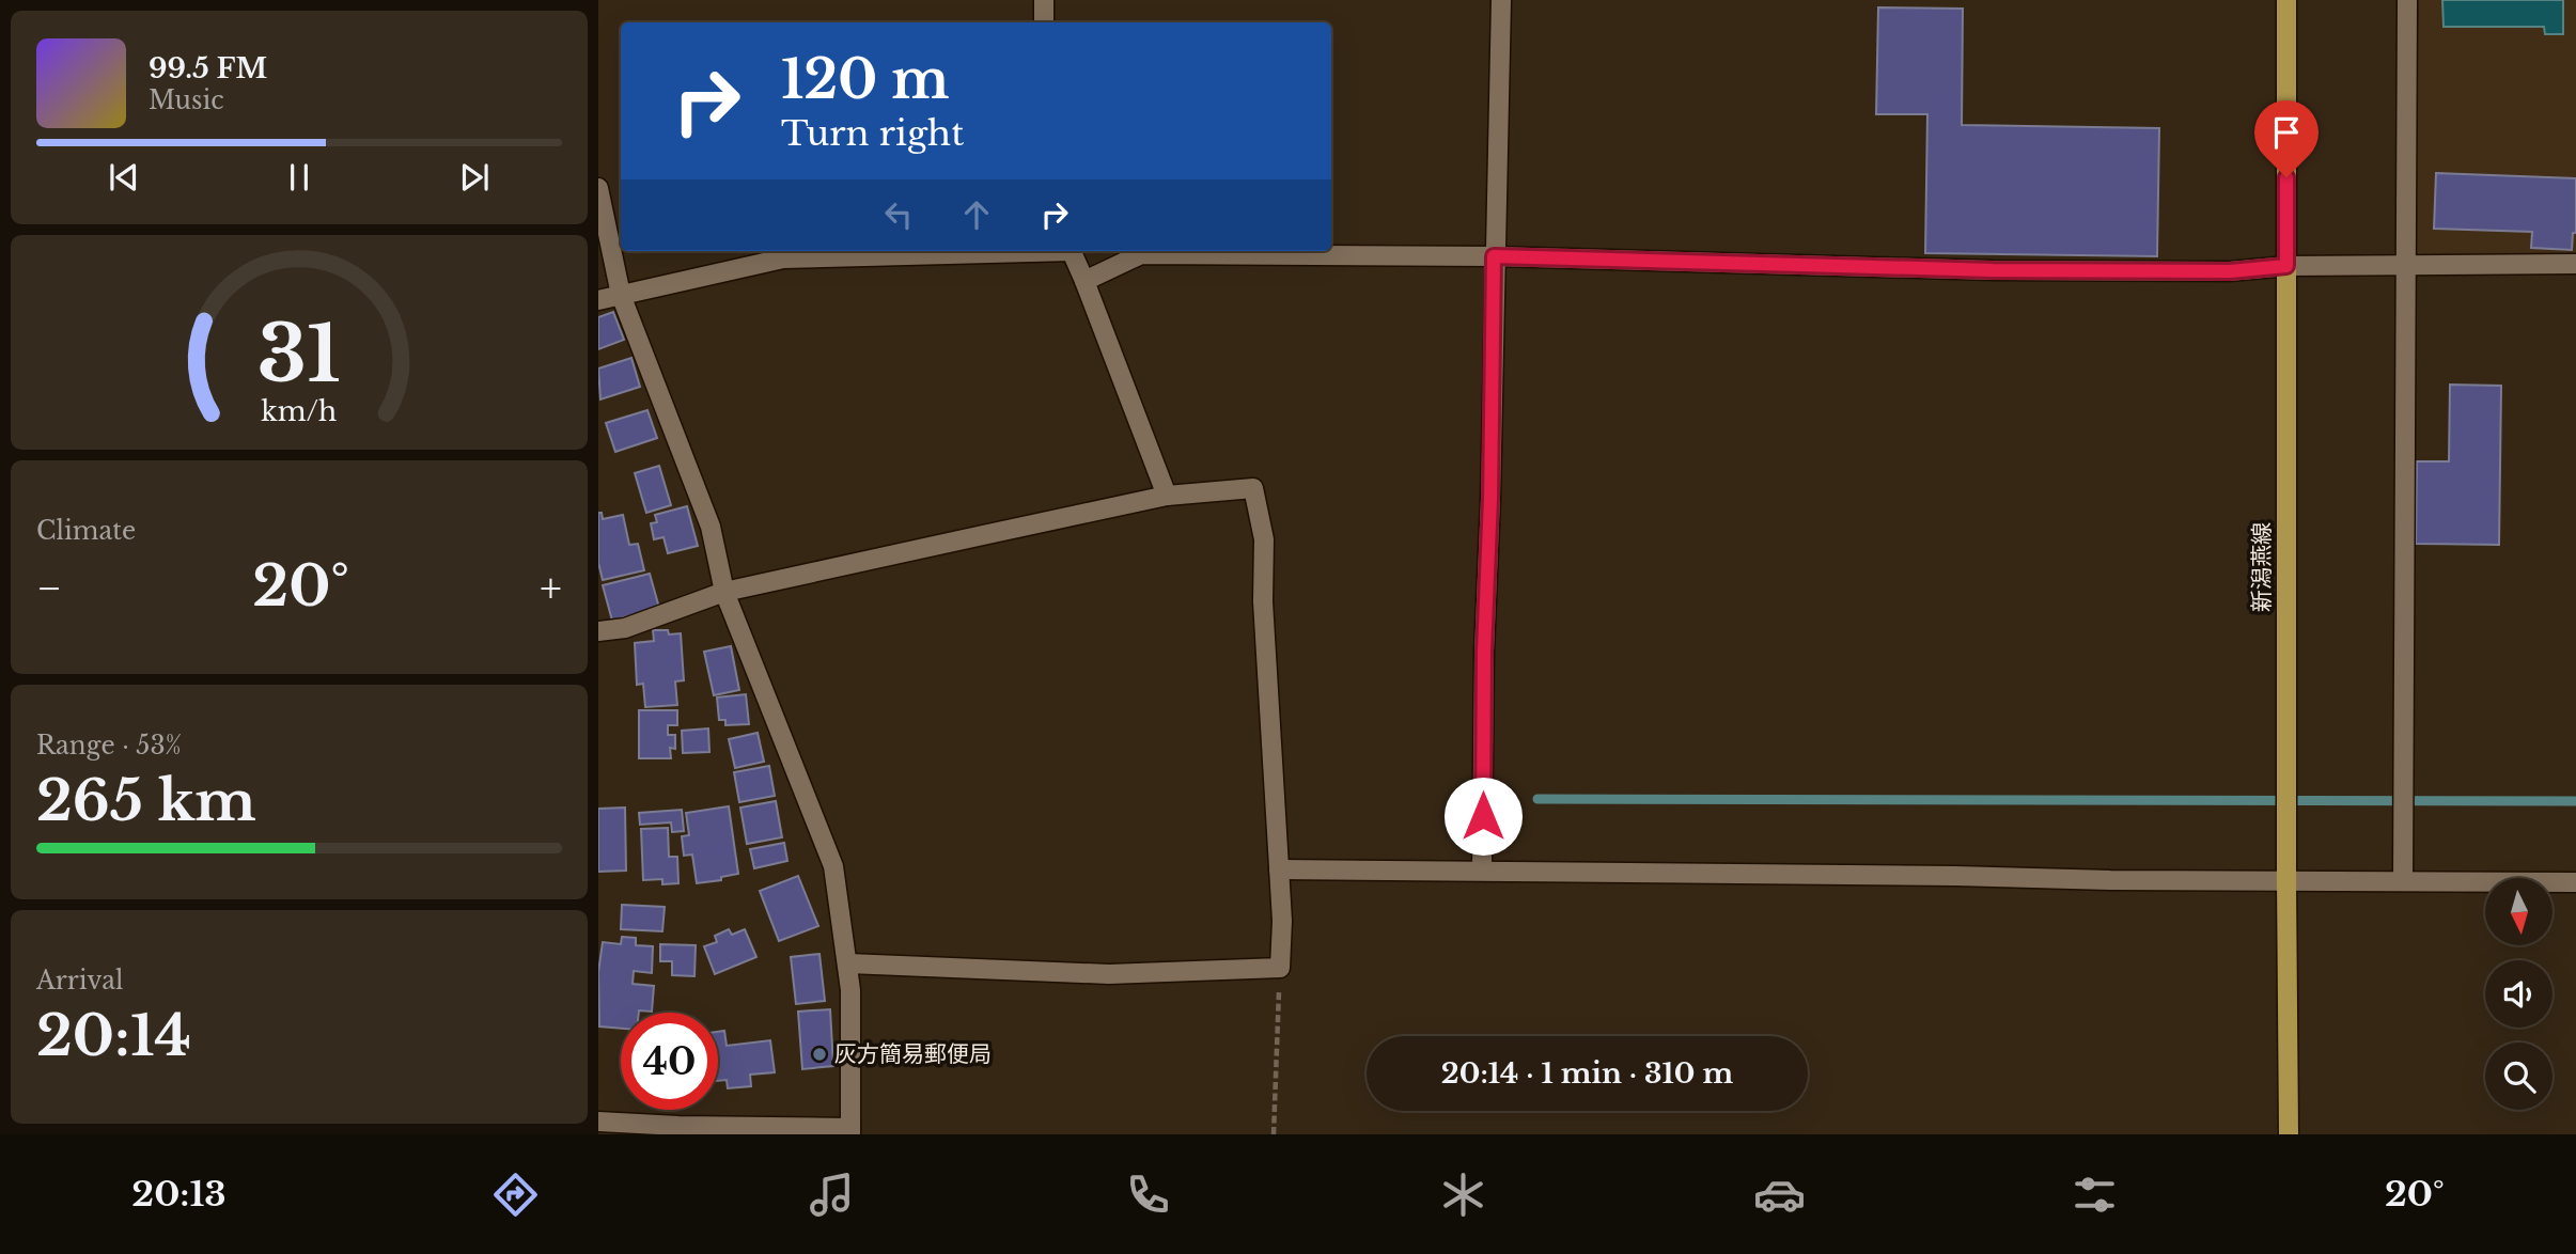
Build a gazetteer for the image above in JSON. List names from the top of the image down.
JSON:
{
  "streets": {
    "main road": ["新潟燕線"]
  },
  "places": ["灰方簡易郵便局"],
  "north": "bottom",
  "page": {
    "turn": ["120 m", "Turn right"],
    "song": ["99.5 FM", "Music"],
    "tile": [
      "Climate",
      ["Range · 53%", "265 km"],
      ["Arrival", "20:14"]
    ],
    "heat": ["−", "20°", "+"],
    "limit": "40",
    "trip": "20:14 · 1 min · 310 m",
    "tabs": ["20:13", "20°"],
    "gauge": ["31", "km/h"]
  }
}
